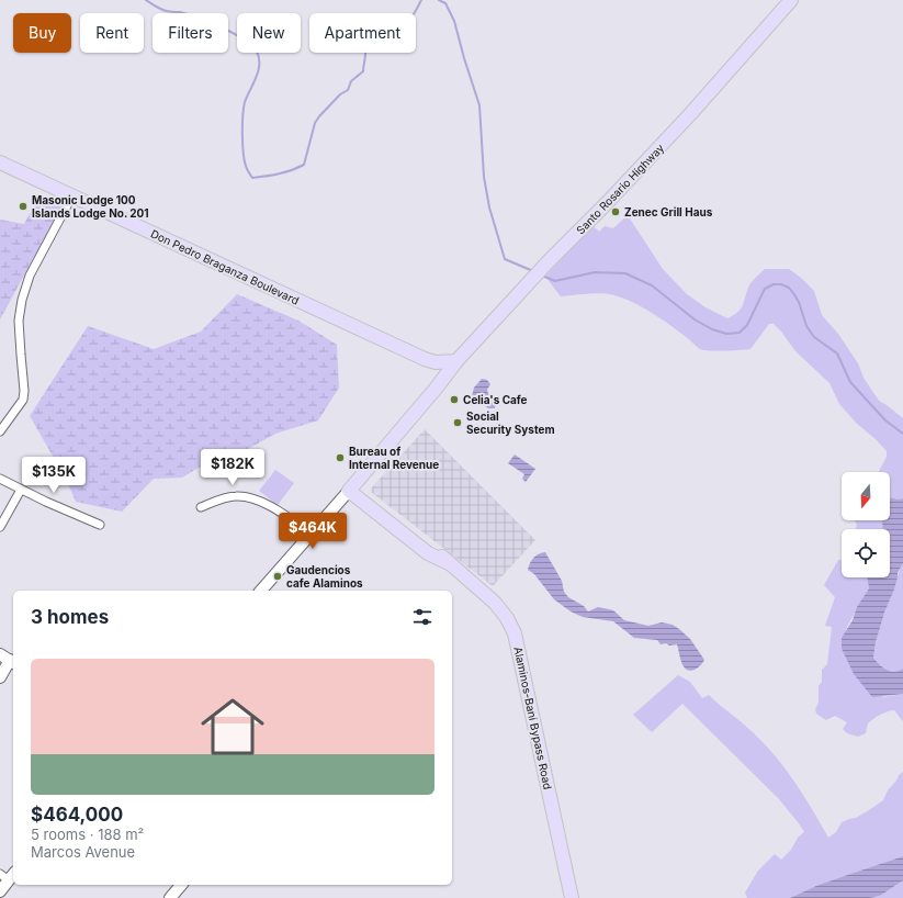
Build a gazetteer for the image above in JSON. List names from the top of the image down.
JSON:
{
  "streets": {
    "main road": ["Santo Rosario Highway", "Don Pedro Braganza Boulevard", "Alaminos-Bani Bypass Road"]
  },
  "crossings": [
    ["Santo Rosario Highway", "Don Pedro Braganza Boulevard"],
    ["Santo Rosario Highway", "Alaminos-Bani Bypass Road"]
  ],
  "places": [
    "Masonic Lodge 100 Islands Lodge No. 201",
    "Zenec Grill Haus",
    "Celia's Cafe",
    "Social Security System",
    "Bureau of Internal Revenue",
    "Gaudencios cafe Alaminos"
  ],
  "north": "bottom",
  "page": {
    "chip": [
      "Buy",
      "Rent",
      "Filters",
      "New",
      "Apartment"
    ],
    "price": ["$182K", "$135K", "$464K"],
    "heading": "3 homes",
    "list": [
      {
        "name": "$464,000",
        "note": "5 rooms · 188 m² · Marcos Avenue"
      }
    ]
  }
}
